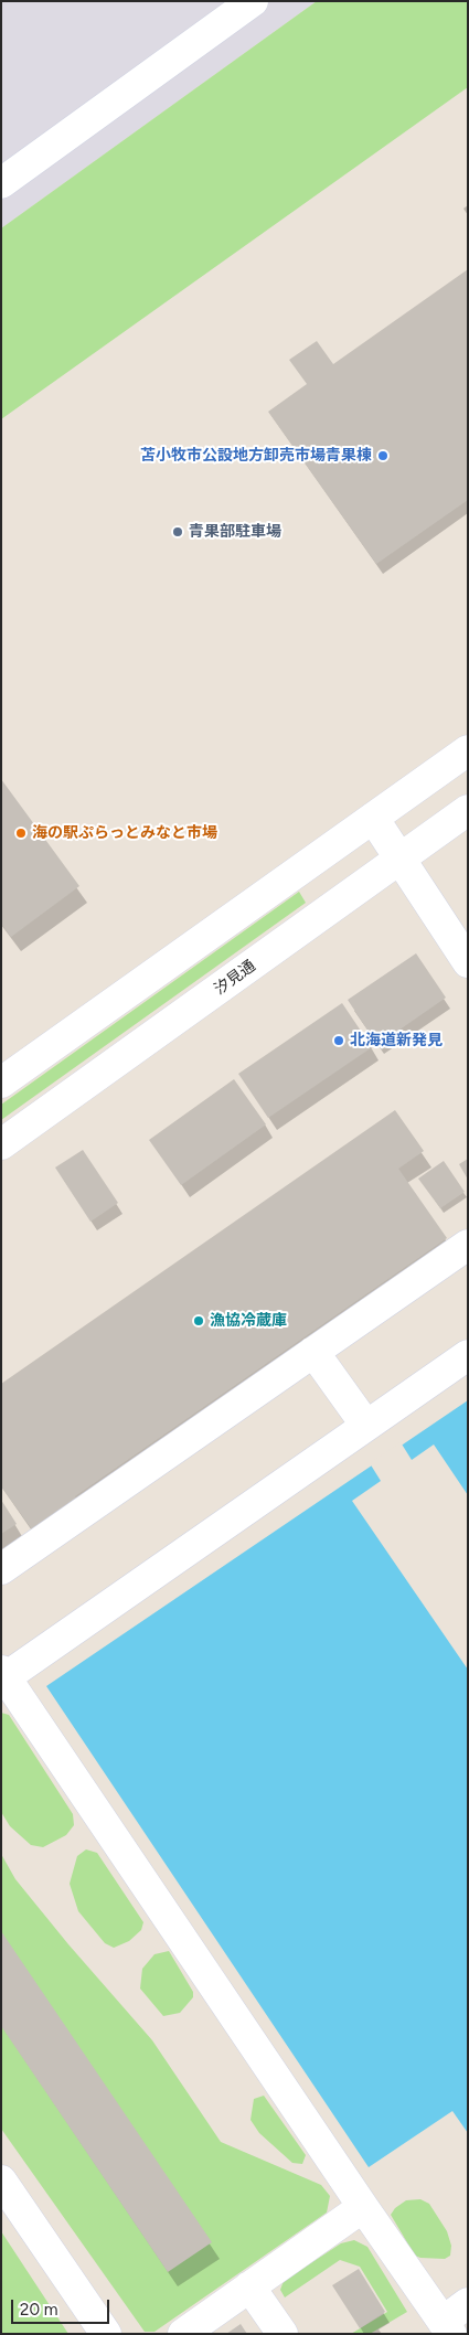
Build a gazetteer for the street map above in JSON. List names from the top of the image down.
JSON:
{
  "streets": {
    "street": ["汐見通"]
  },
  "places": [
    "苫小牧市公設地方卸売市場青果棟",
    "青果部駐車場",
    "海の駅ぷらっとみなと市場",
    "北海道新発見",
    "漁協冷蔵庫"
  ],
  "scale_bar": "20 m"
}
